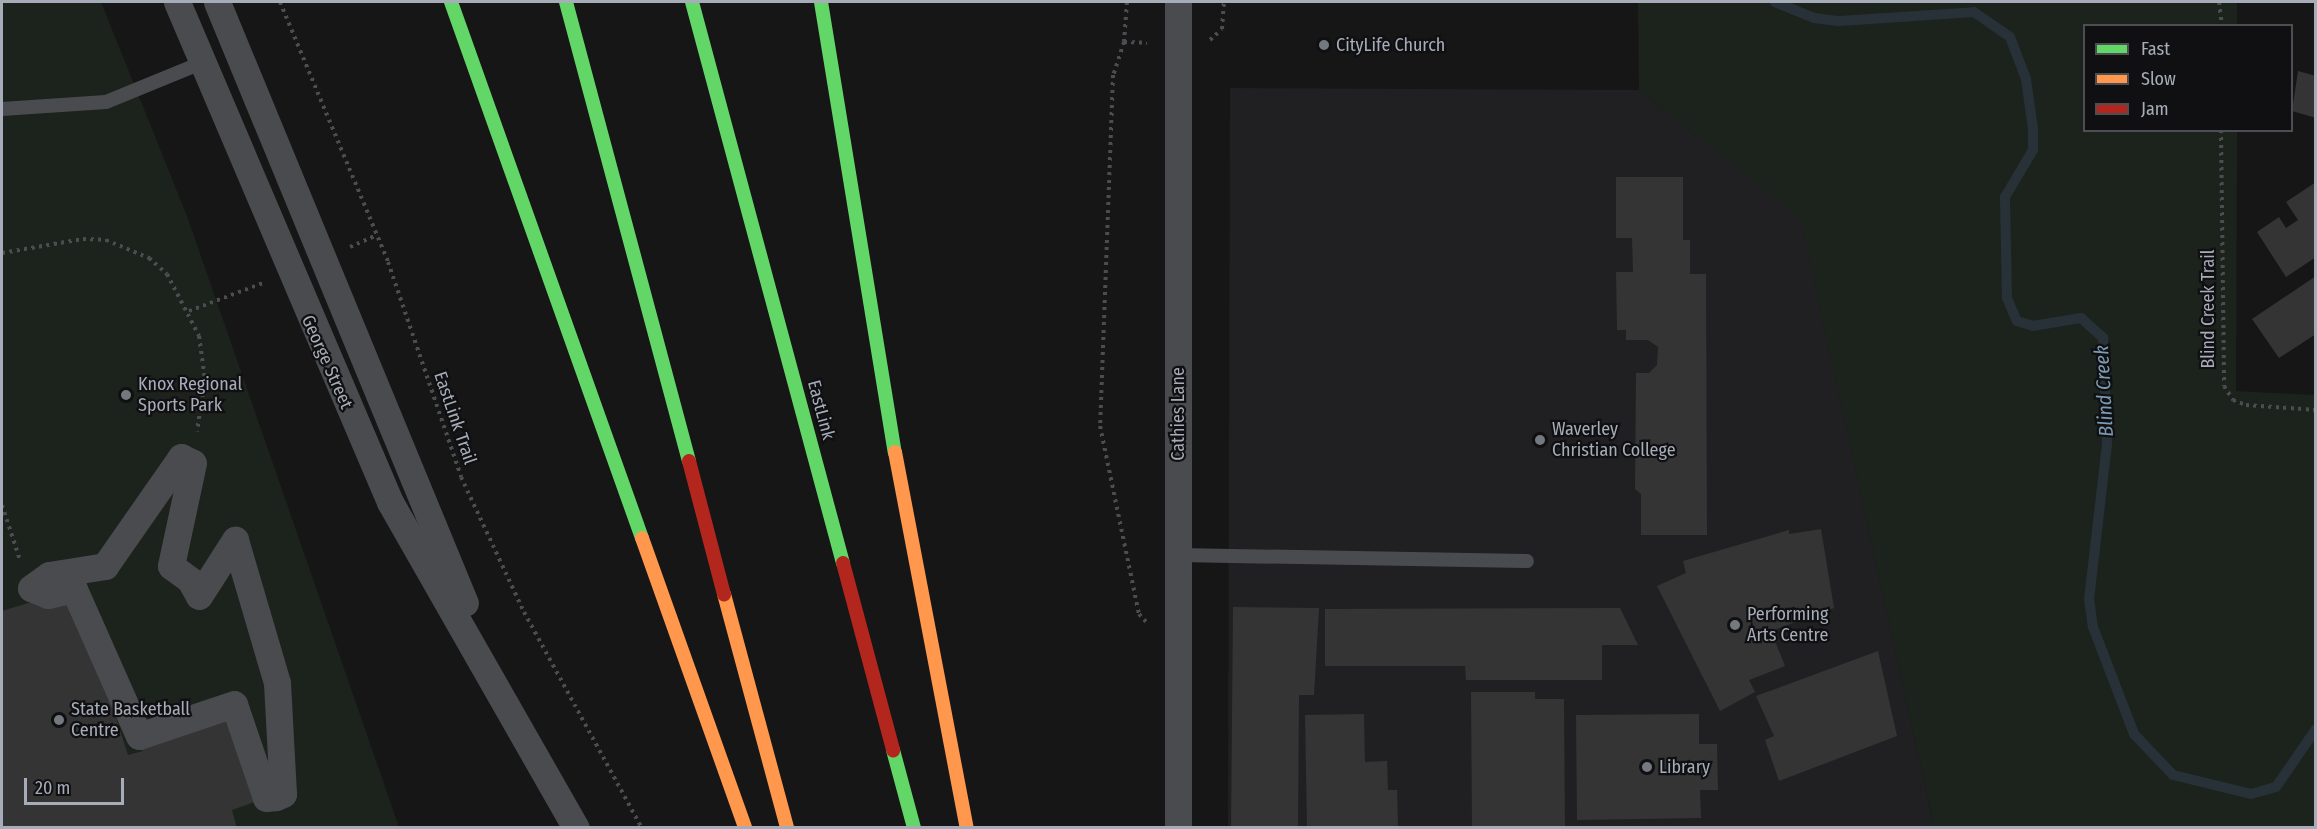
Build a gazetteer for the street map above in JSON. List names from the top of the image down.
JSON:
{
  "streets": {
    "highway": ["EastLink"],
    "street": ["George Street", "Cathies Lane"],
    "path": ["Blind Creek Trail", "EastLink Trail"]
  },
  "water": ["Blind Creek"],
  "places": [
    "CityLife Church",
    "Knox Regional Sports Park",
    "Waverley Christian College",
    "Performing Arts Centre",
    "State Basketball Centre",
    "Library"
  ],
  "legend": ["Fast", "Slow", "Jam"],
  "scale_bar": "20 m"
}
